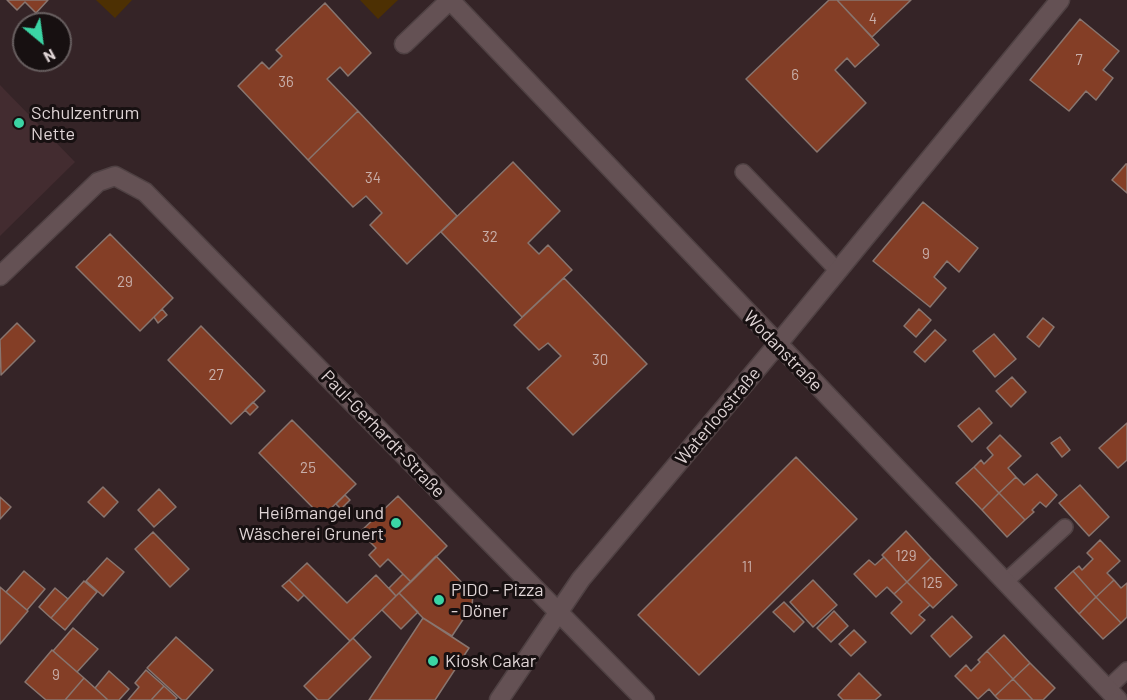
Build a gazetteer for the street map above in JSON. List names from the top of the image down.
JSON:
{
  "streets": {
    "street": ["Wodanstraße", "Waterloostraße", "Paul-Gerhardt-Straße"]
  },
  "crossings": [
    ["Wodanstraße", "Waterloostraße"],
    ["Waterloostraße", "Paul-Gerhardt-Straße"]
  ],
  "places": [
    "Schulzentrum Nette",
    "Heißmangel und Wäscherei Grunert",
    "PIDO - Pizza - Döner",
    "Kiosk Cakar"
  ],
  "house_numbers": [
    "4",
    "7",
    "6",
    "36",
    "34",
    "32",
    "9",
    "29",
    "30",
    "27",
    "25",
    "129",
    "11",
    "125",
    "9"
  ],
  "north": "bottom right"
}
